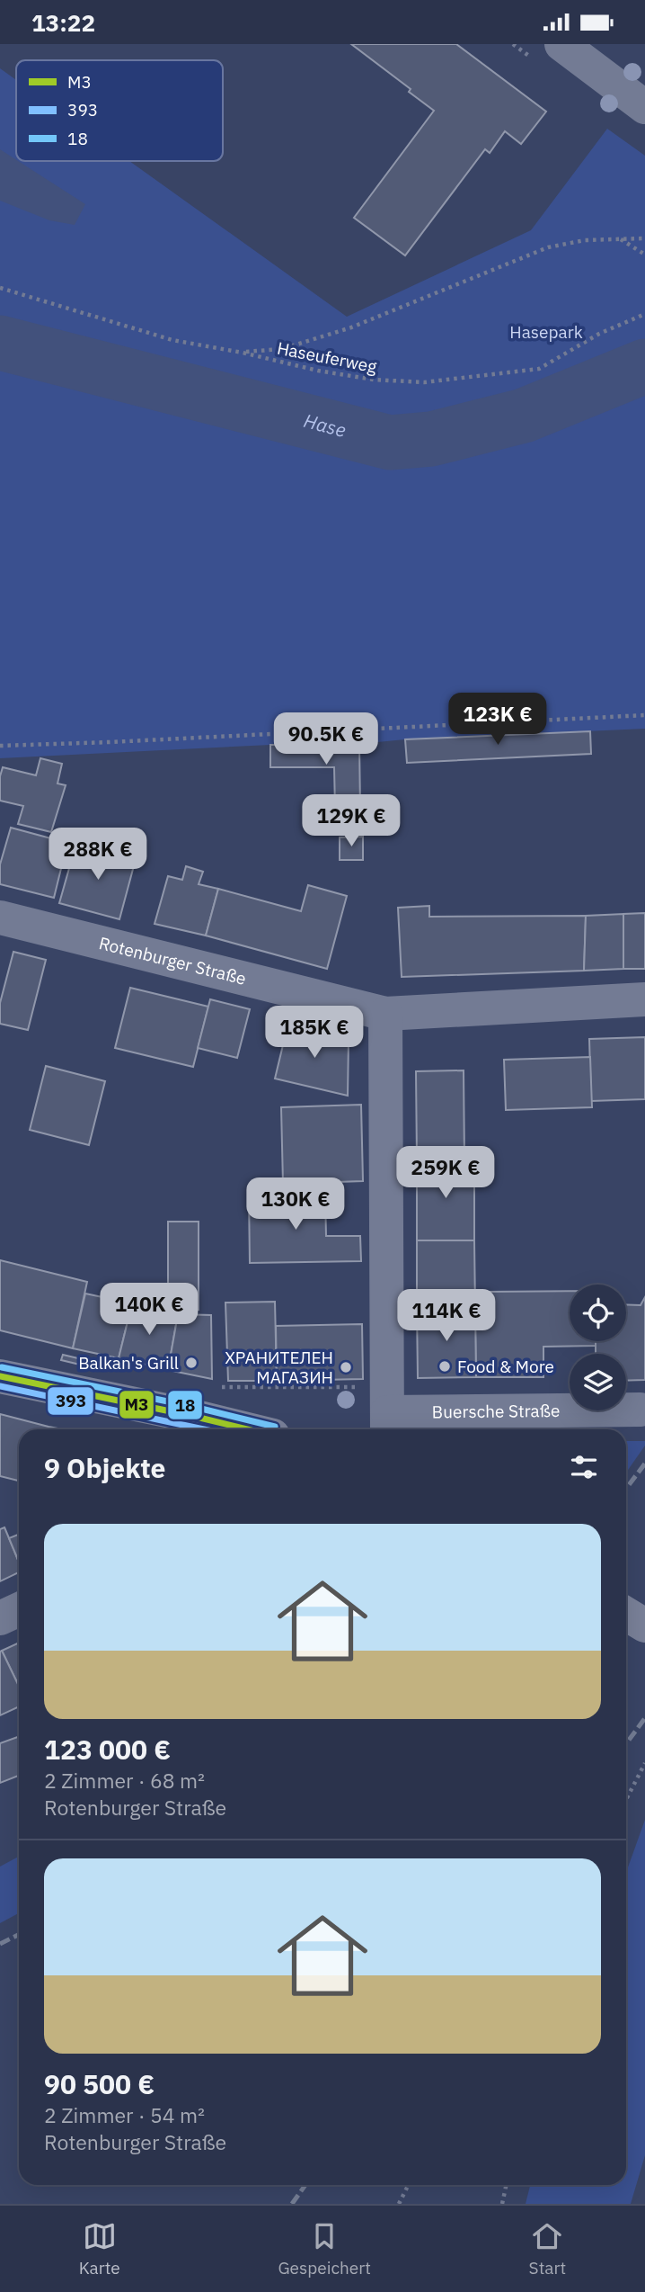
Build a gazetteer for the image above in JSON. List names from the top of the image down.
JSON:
{
  "streets": {
    "street": ["Rotenburger Straße", "Buersche Straße"],
    "path": ["Haseuferweg"]
  },
  "water": ["Hase"],
  "parks": ["Hasepark"],
  "places": ["Balkan's Grill", "Food & More", "ХРАНИТЕЛЕН МАГАЗИН"],
  "lines": ["transit line 18", "transit line M3", "transit line 393"],
  "legend": ["M3", "393", "18"],
  "page": {
    "status": "13:22",
    "price": [
      "123K €",
      "90.5K €",
      "129K €",
      "288K €",
      "185K €",
      "259K €",
      "130K €",
      "140K €",
      "114K €"
    ],
    "heading": "9 Objekte",
    "list": [
      {
        "name": "123 000 €",
        "note": "2 Zimmer · 68 m² · Rotenburger Straße"
      },
      {
        "name": "90 500 €",
        "note": "2 Zimmer · 54 m² · Rotenburger Straße"
      }
    ],
    "tabs": ["Karte", "Gespeichert", "Start"]
  }
}
